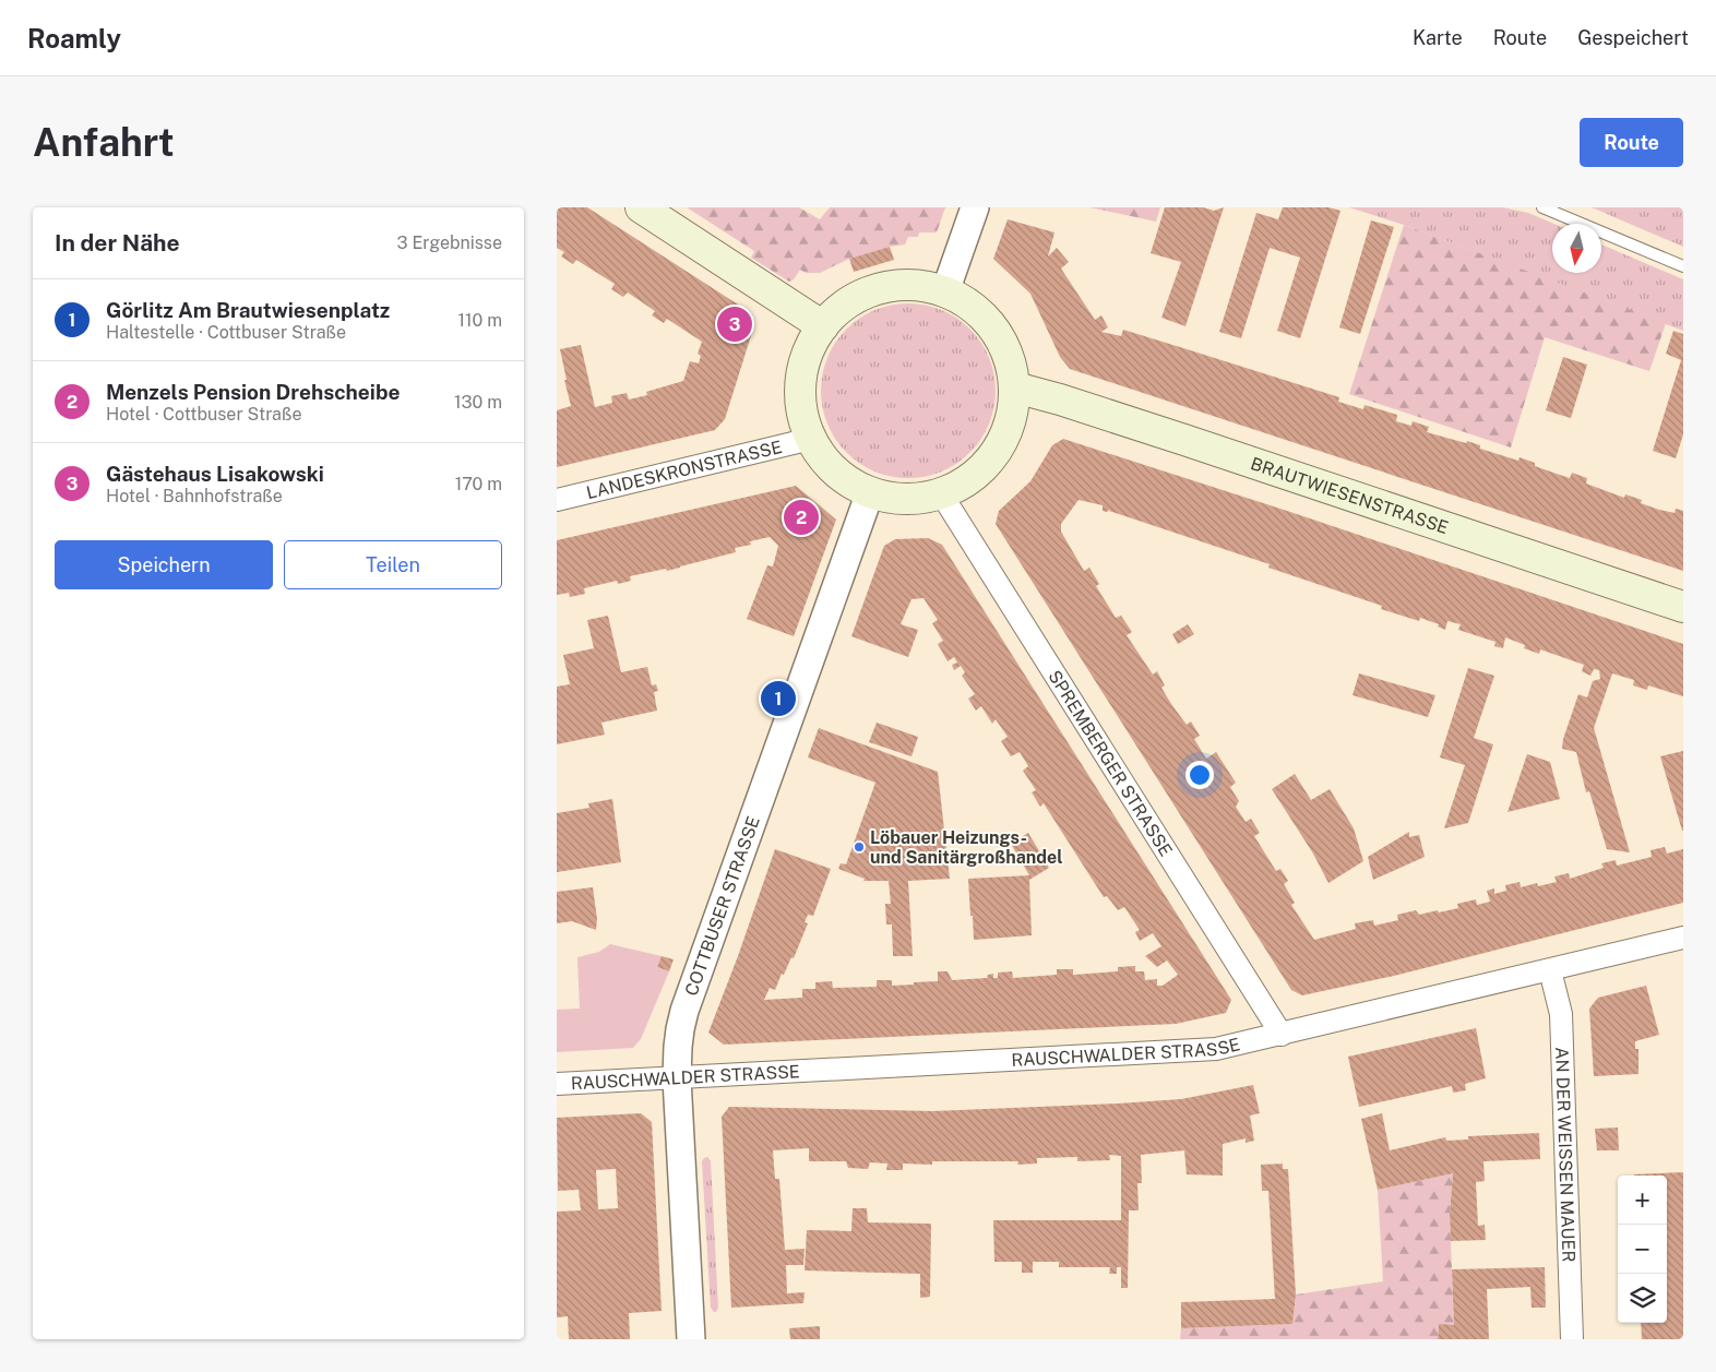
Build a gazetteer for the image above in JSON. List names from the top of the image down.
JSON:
{
  "streets": {
    "main road": ["BRAUTWIESENSTRASSE"],
    "street": [
      "LANDESKRONSTRASSE",
      "SPREMBERGER STRASSE",
      "COTTBUSER STRASSE",
      "RAUSCHWALDER STRASSE",
      "AN DER WEISSEN MAUER"
    ]
  },
  "crossings": [
    ["SPREMBERGER STRASSE", "RAUSCHWALDER STRASSE"],
    ["COTTBUSER STRASSE", "RAUSCHWALDER STRASSE"],
    ["RAUSCHWALDER STRASSE", "AN DER WEISSEN MAUER"]
  ],
  "places": ["Löbauer Heizungs- und Sanitärgroßhandel"],
  "north": "bottom",
  "page": {
    "header": "Roamly",
    "nav": ["Karte", "Route", "Gespeichert"],
    "buttons": [
      "Route",
      ["Speichern", "Teilen"]
    ],
    "title": "Anfahrt",
    "heading": ["In der Nähe", "3 Ergebnisse"],
    "list": [
      {
        "mark": "1",
        "name": "Görlitz Am Brautwiesenplatz",
        "note": "Haltestelle · Cottbuser Straße",
        "value": "110 m"
      },
      {
        "mark": "2",
        "name": "Menzels Pension Drehscheibe",
        "note": "Hotel · Cottbuser Straße",
        "value": "130 m"
      },
      {
        "mark": "3",
        "name": "Gästehaus Lisakowski",
        "note": "Hotel · Bahnhofstraße",
        "value": "170 m"
      }
    ],
    "pins": ["3", "2", "1"],
    "map_buttons": ["+", "−"]
  }
}
